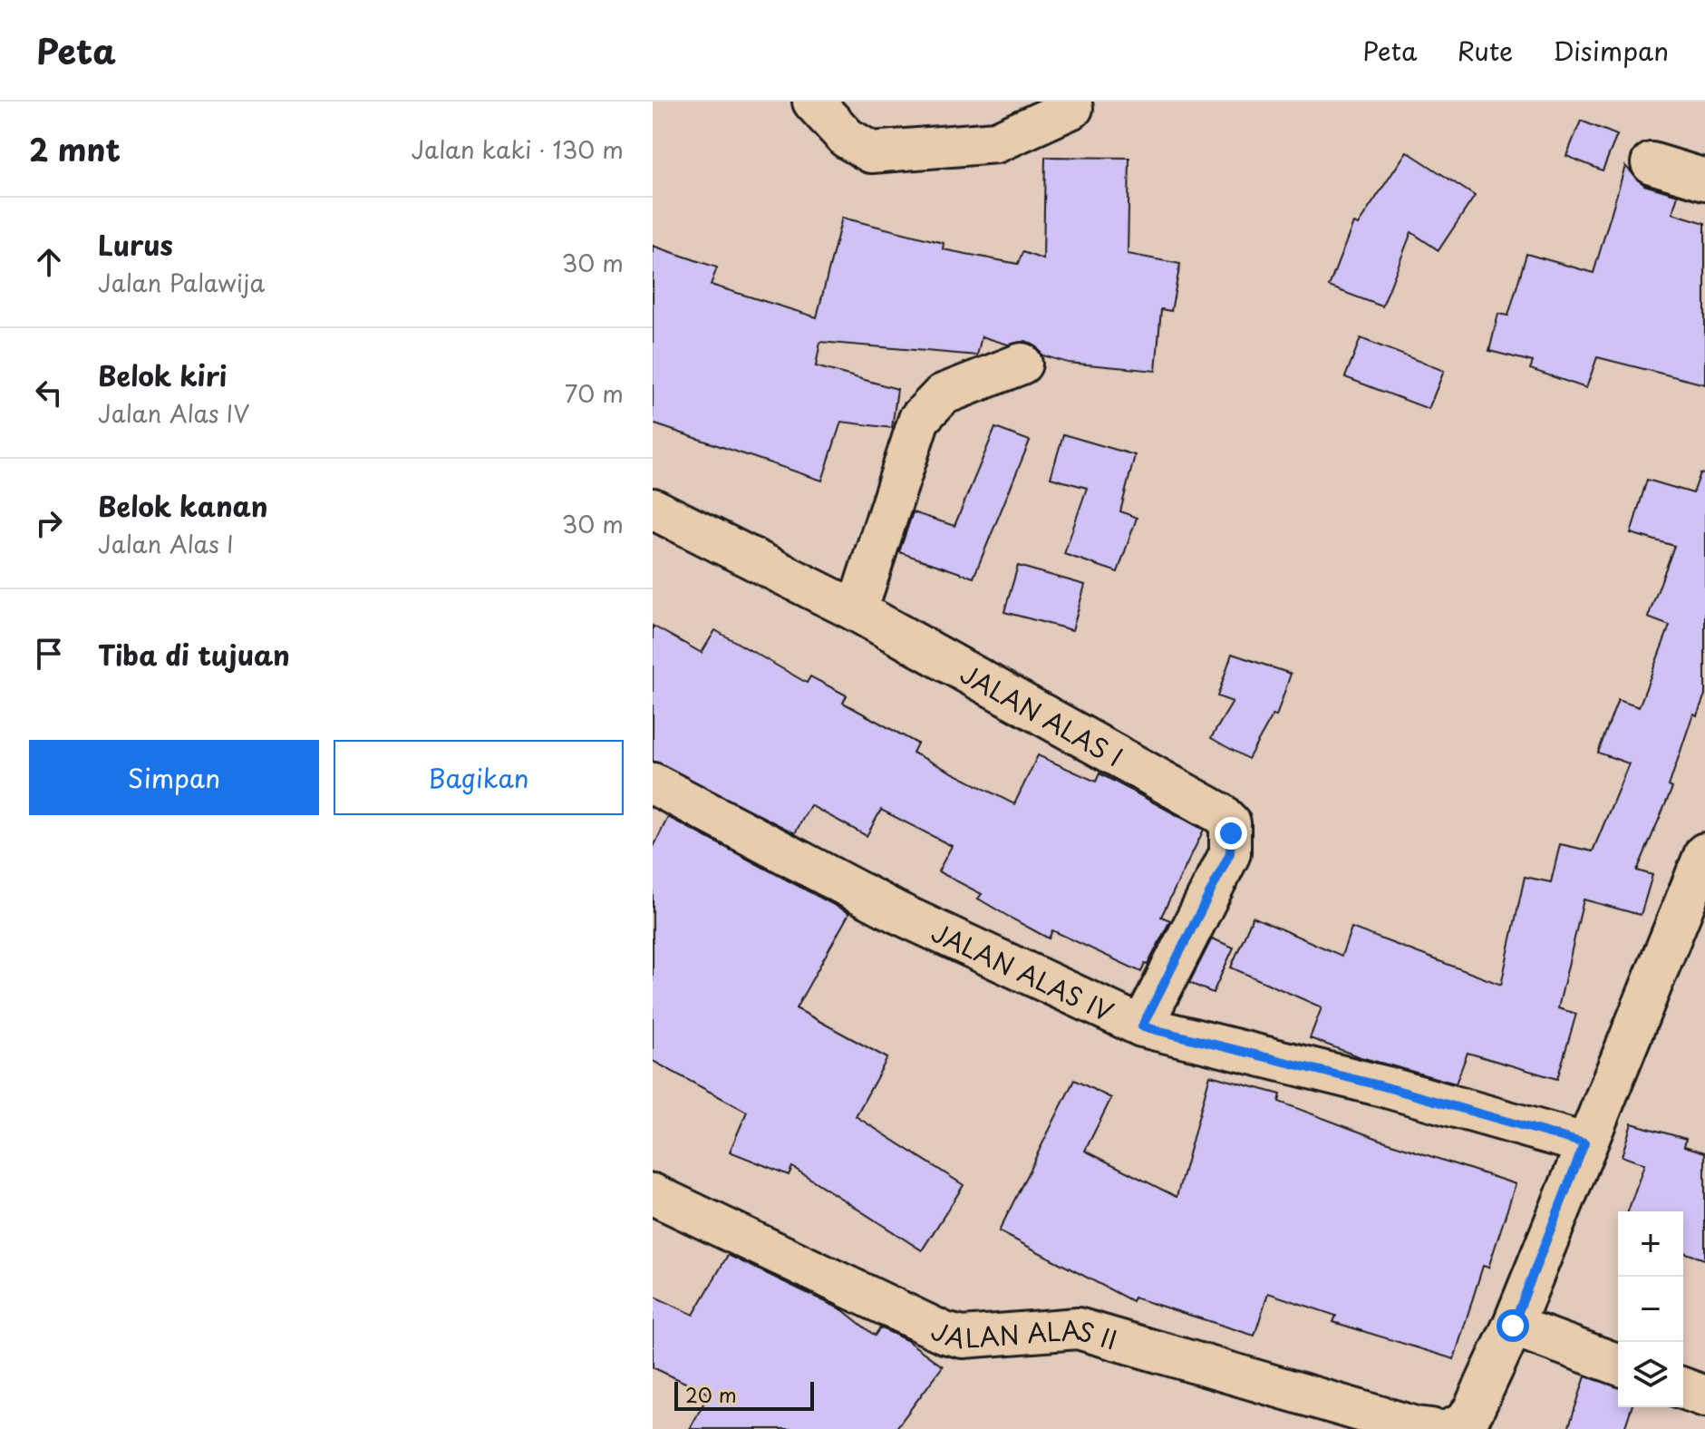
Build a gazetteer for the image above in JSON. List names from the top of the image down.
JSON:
{
  "streets": {
    "street": ["JALAN ALAS I", "JALAN ALAS IV", "JALAN ALAS II"]
  },
  "crossings": [
    ["JALAN ALAS I", "JALAN ALAS IV"]
  ],
  "scale_bar": "20 m",
  "page": {
    "header": "Peta",
    "nav": ["Peta", "Rute", "Disimpan"],
    "heading": ["2 mnt", "Jalan kaki · 130 m"],
    "list": [
      ["Lurus", "Jalan Palawija", "30 m"],
      ["Belok kiri", "Jalan Alas IV", "70 m"],
      ["Belok kanan", "Jalan Alas I", "30 m"],
      "Tiba di tujuan"
    ],
    "buttons": ["Simpan", "Bagikan"],
    "map_buttons": ["+", "−"],
    "scale": "20 m"
  }
}
